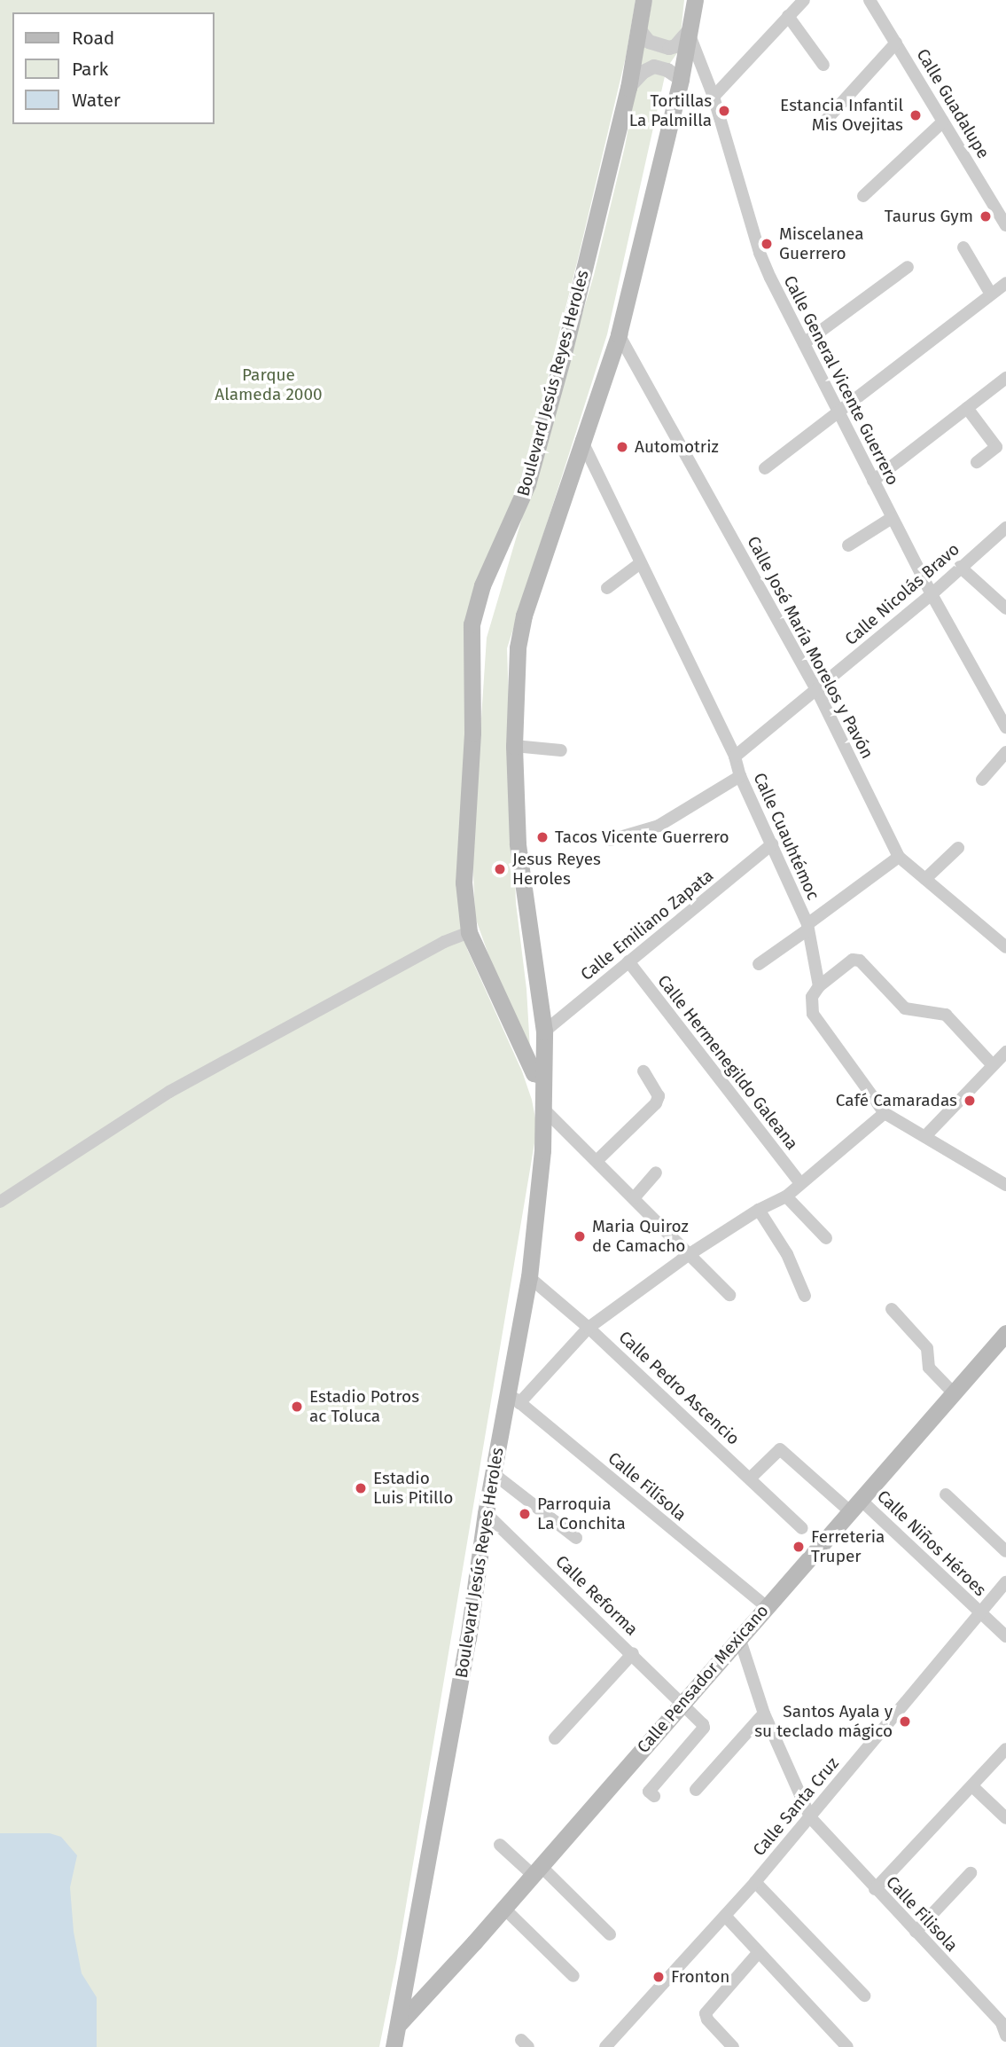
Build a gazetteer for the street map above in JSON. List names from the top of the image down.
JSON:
{
  "streets": {
    "main road": ["Boulevard Jesús Reyes Heroles", "Calle Pensador Mexicano"],
    "street": [
      "Calle Guadalupe",
      "Calle General Vicente Guerrero",
      "Calle Nicolás Bravo",
      "Calle José María Morelos y Pavón",
      "Calle Cuauhtémoc",
      "Calle Emiliano Zapata",
      "Calle Hermenegildo Galeana",
      "Calle Pedro Ascencio",
      "Calle Filísola",
      "Calle Niños Héroes",
      "Calle Reforma",
      "Calle Santa Cruz",
      "Calle Filisola"
    ]
  },
  "crossings": [
    ["Calle General Vicente Guerrero", "Boulevard Jesús Reyes Heroles"],
    ["Calle General Vicente Guerrero", "Calle Nicolás Bravo"],
    ["Boulevard Jesús Reyes Heroles", "Calle José María Morelos y Pavón"],
    ["Boulevard Jesús Reyes Heroles", "Calle Cuauhtémoc"],
    ["Boulevard Jesús Reyes Heroles", "Calle Emiliano Zapata"],
    ["Boulevard Jesús Reyes Heroles", "Calle Pedro Ascencio"],
    ["Boulevard Jesús Reyes Heroles", "Calle Filísola"],
    ["Boulevard Jesús Reyes Heroles", "Calle Reforma"],
    ["Boulevard Jesús Reyes Heroles", "Calle Pensador Mexicano"],
    ["Calle Nicolás Bravo", "Calle José María Morelos y Pavón"],
    ["Calle Nicolás Bravo", "Calle Cuauhtémoc"],
    ["Calle Cuauhtémoc", "Calle Emiliano Zapata"],
    ["Calle Emiliano Zapata", "Calle Hermenegildo Galeana"],
    ["Calle Pedro Ascencio", "Calle Niños Héroes"],
    ["Calle Filísola", "Calle Pensador Mexicano"],
    ["Calle Niños Héroes", "Calle Pensador Mexicano"],
    ["Calle Niños Héroes", "Calle Santa Cruz"],
    ["Calle Reforma", "Calle Pensador Mexicano"],
    ["Calle Pensador Mexicano", "Calle Filisola"],
    ["Calle Santa Cruz", "Calle Filisola"]
  ],
  "parks": ["Parque Alameda 2000"],
  "places": [
    "Tortillas La Palmilla",
    "Estancia Infantil Mis Ovejitas",
    "Taurus Gym",
    "Miscelanea Guerrero",
    "Automotriz",
    "Tacos Vicente Guerrero",
    "Jesus Reyes Heroles",
    "Café Camaradas",
    "Maria Quiroz de Camacho",
    "Estadio Potros ac Toluca",
    "Estadio Luis Pitillo",
    "Parroquia La Conchita",
    "Ferreteria Truper",
    "Santos Ayala y su teclado mágico",
    "Fronton"
  ],
  "legend": ["Road", "Park", "Water"]
}
